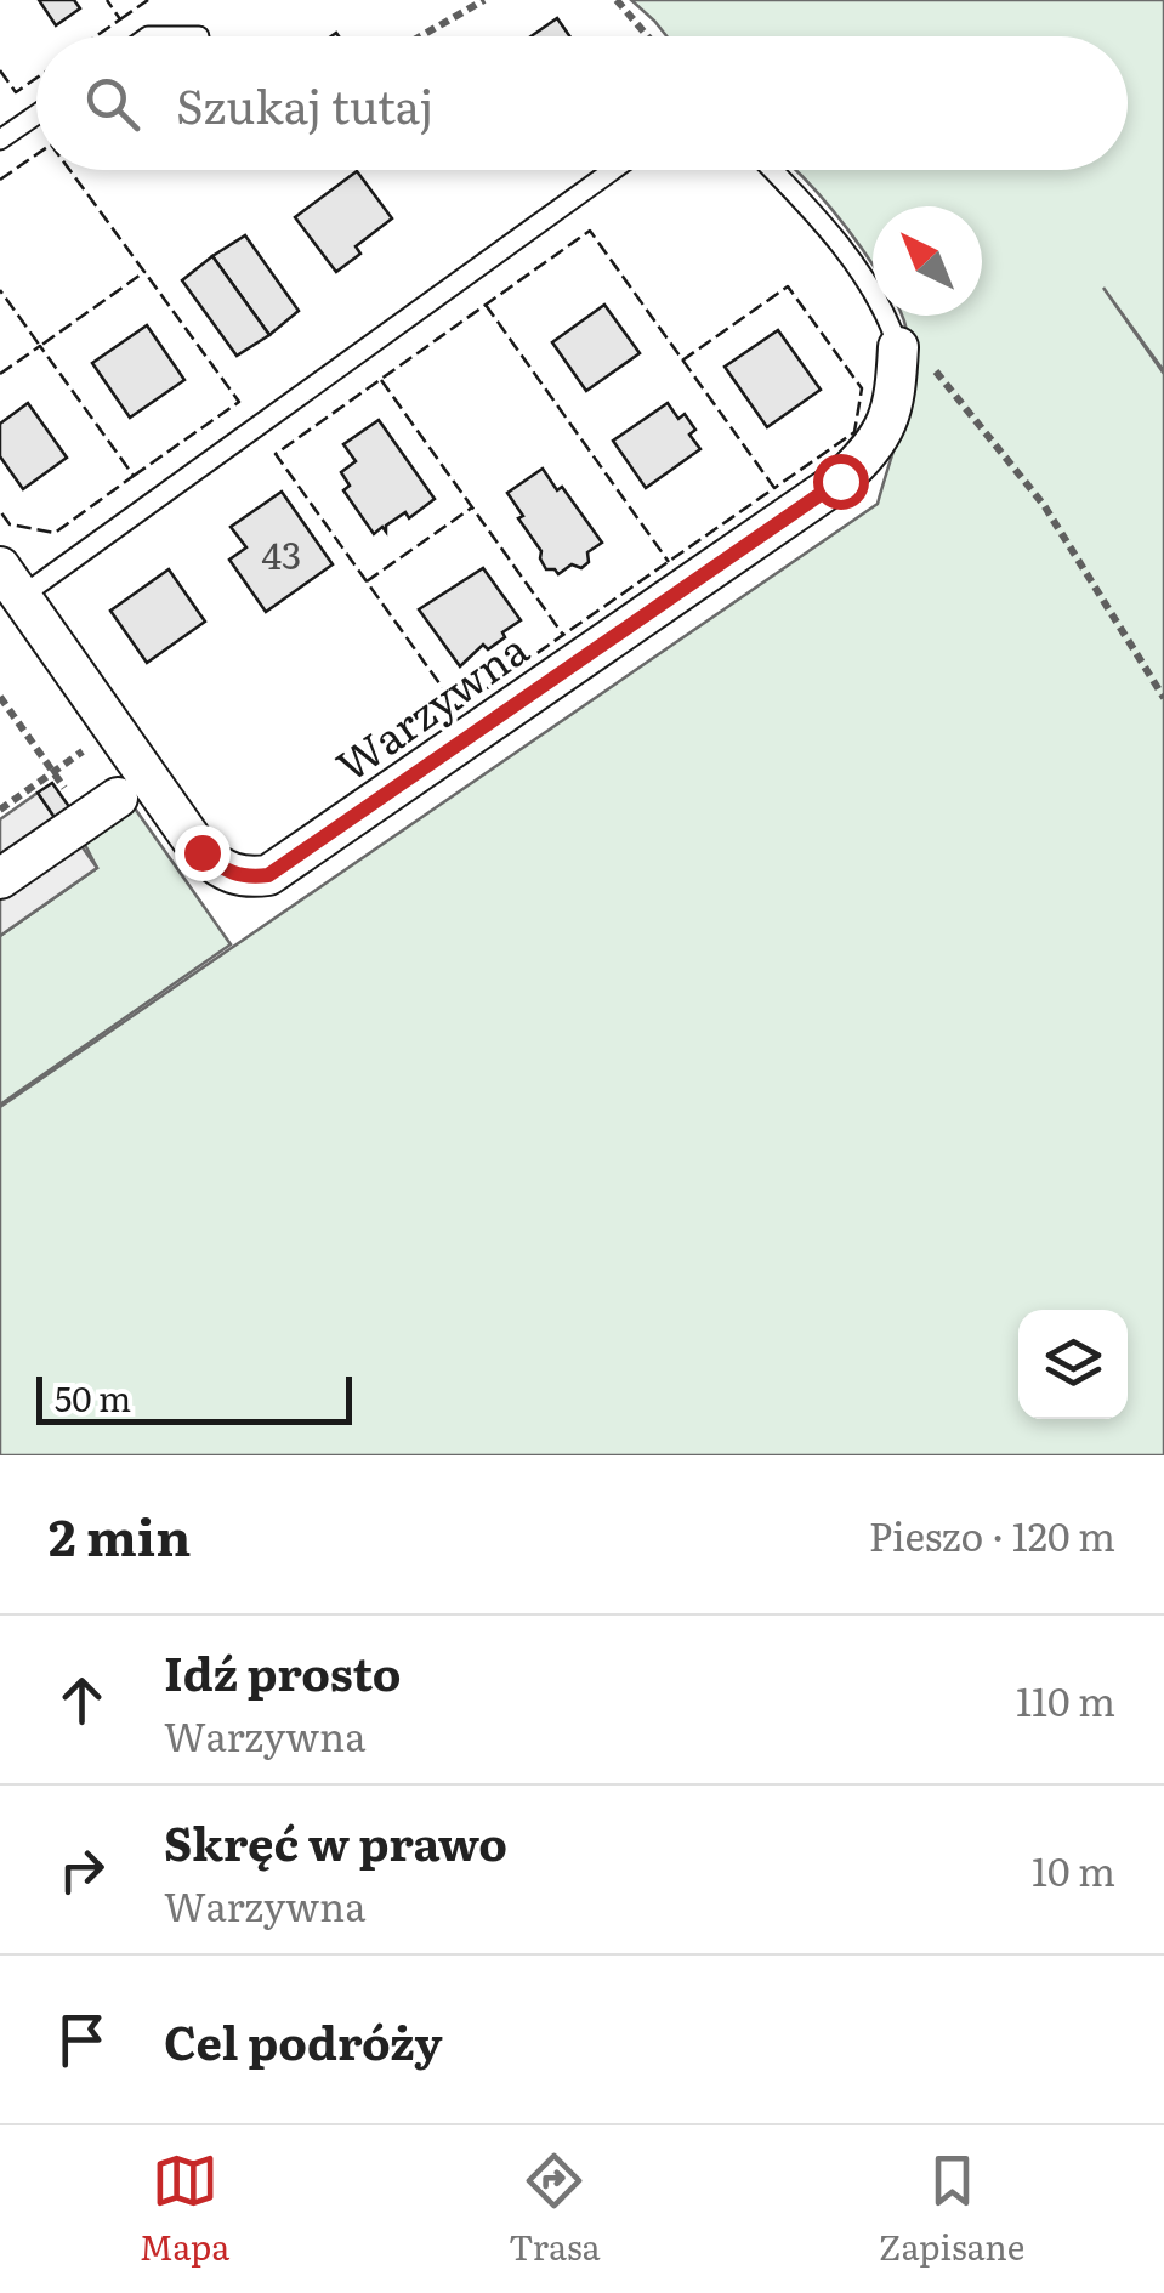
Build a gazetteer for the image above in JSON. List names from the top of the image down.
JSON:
{
  "streets": {
    "street": ["Warzywna"]
  },
  "house_numbers": ["43"],
  "scale_bar": "50 m",
  "north": "top left",
  "page": {
    "search": "Szukaj tutaj",
    "scale": "50 m",
    "heading": ["2 min", "Pieszo · 120 m"],
    "list": [
      ["Idź prosto", "Warzywna", "110 m"],
      ["Skręć w prawo", "Warzywna", "10 m"],
      "Cel podróży"
    ],
    "nav": ["Mapa", "Trasa", "Zapisane"]
  }
}
